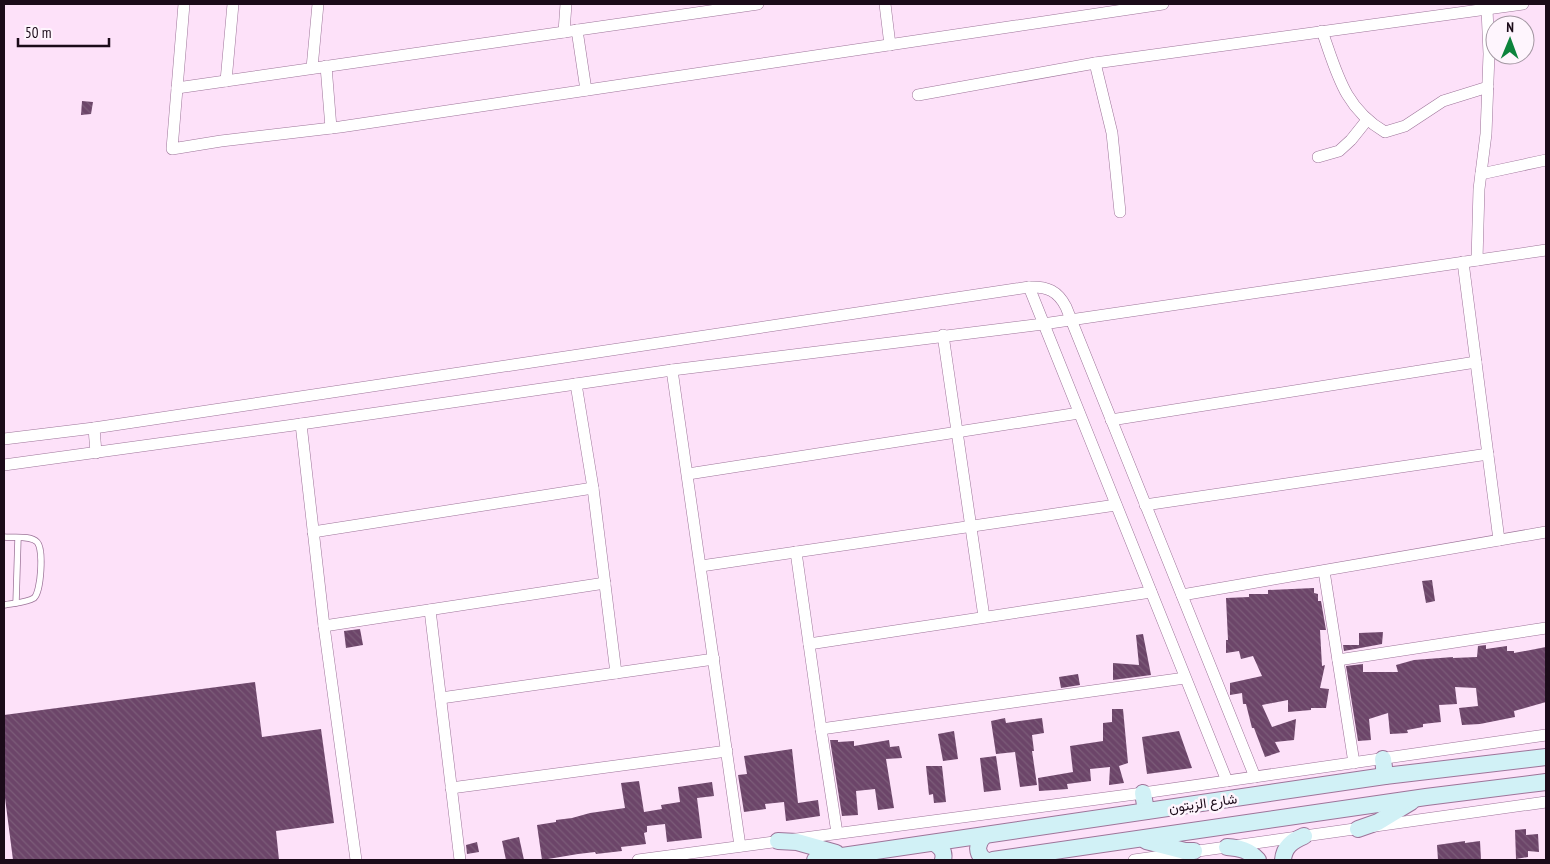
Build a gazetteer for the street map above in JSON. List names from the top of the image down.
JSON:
{
  "streets": {
    "main road": ["شارع الزيتون"]
  },
  "scale_bar": "50 m",
  "north": "top"
}
